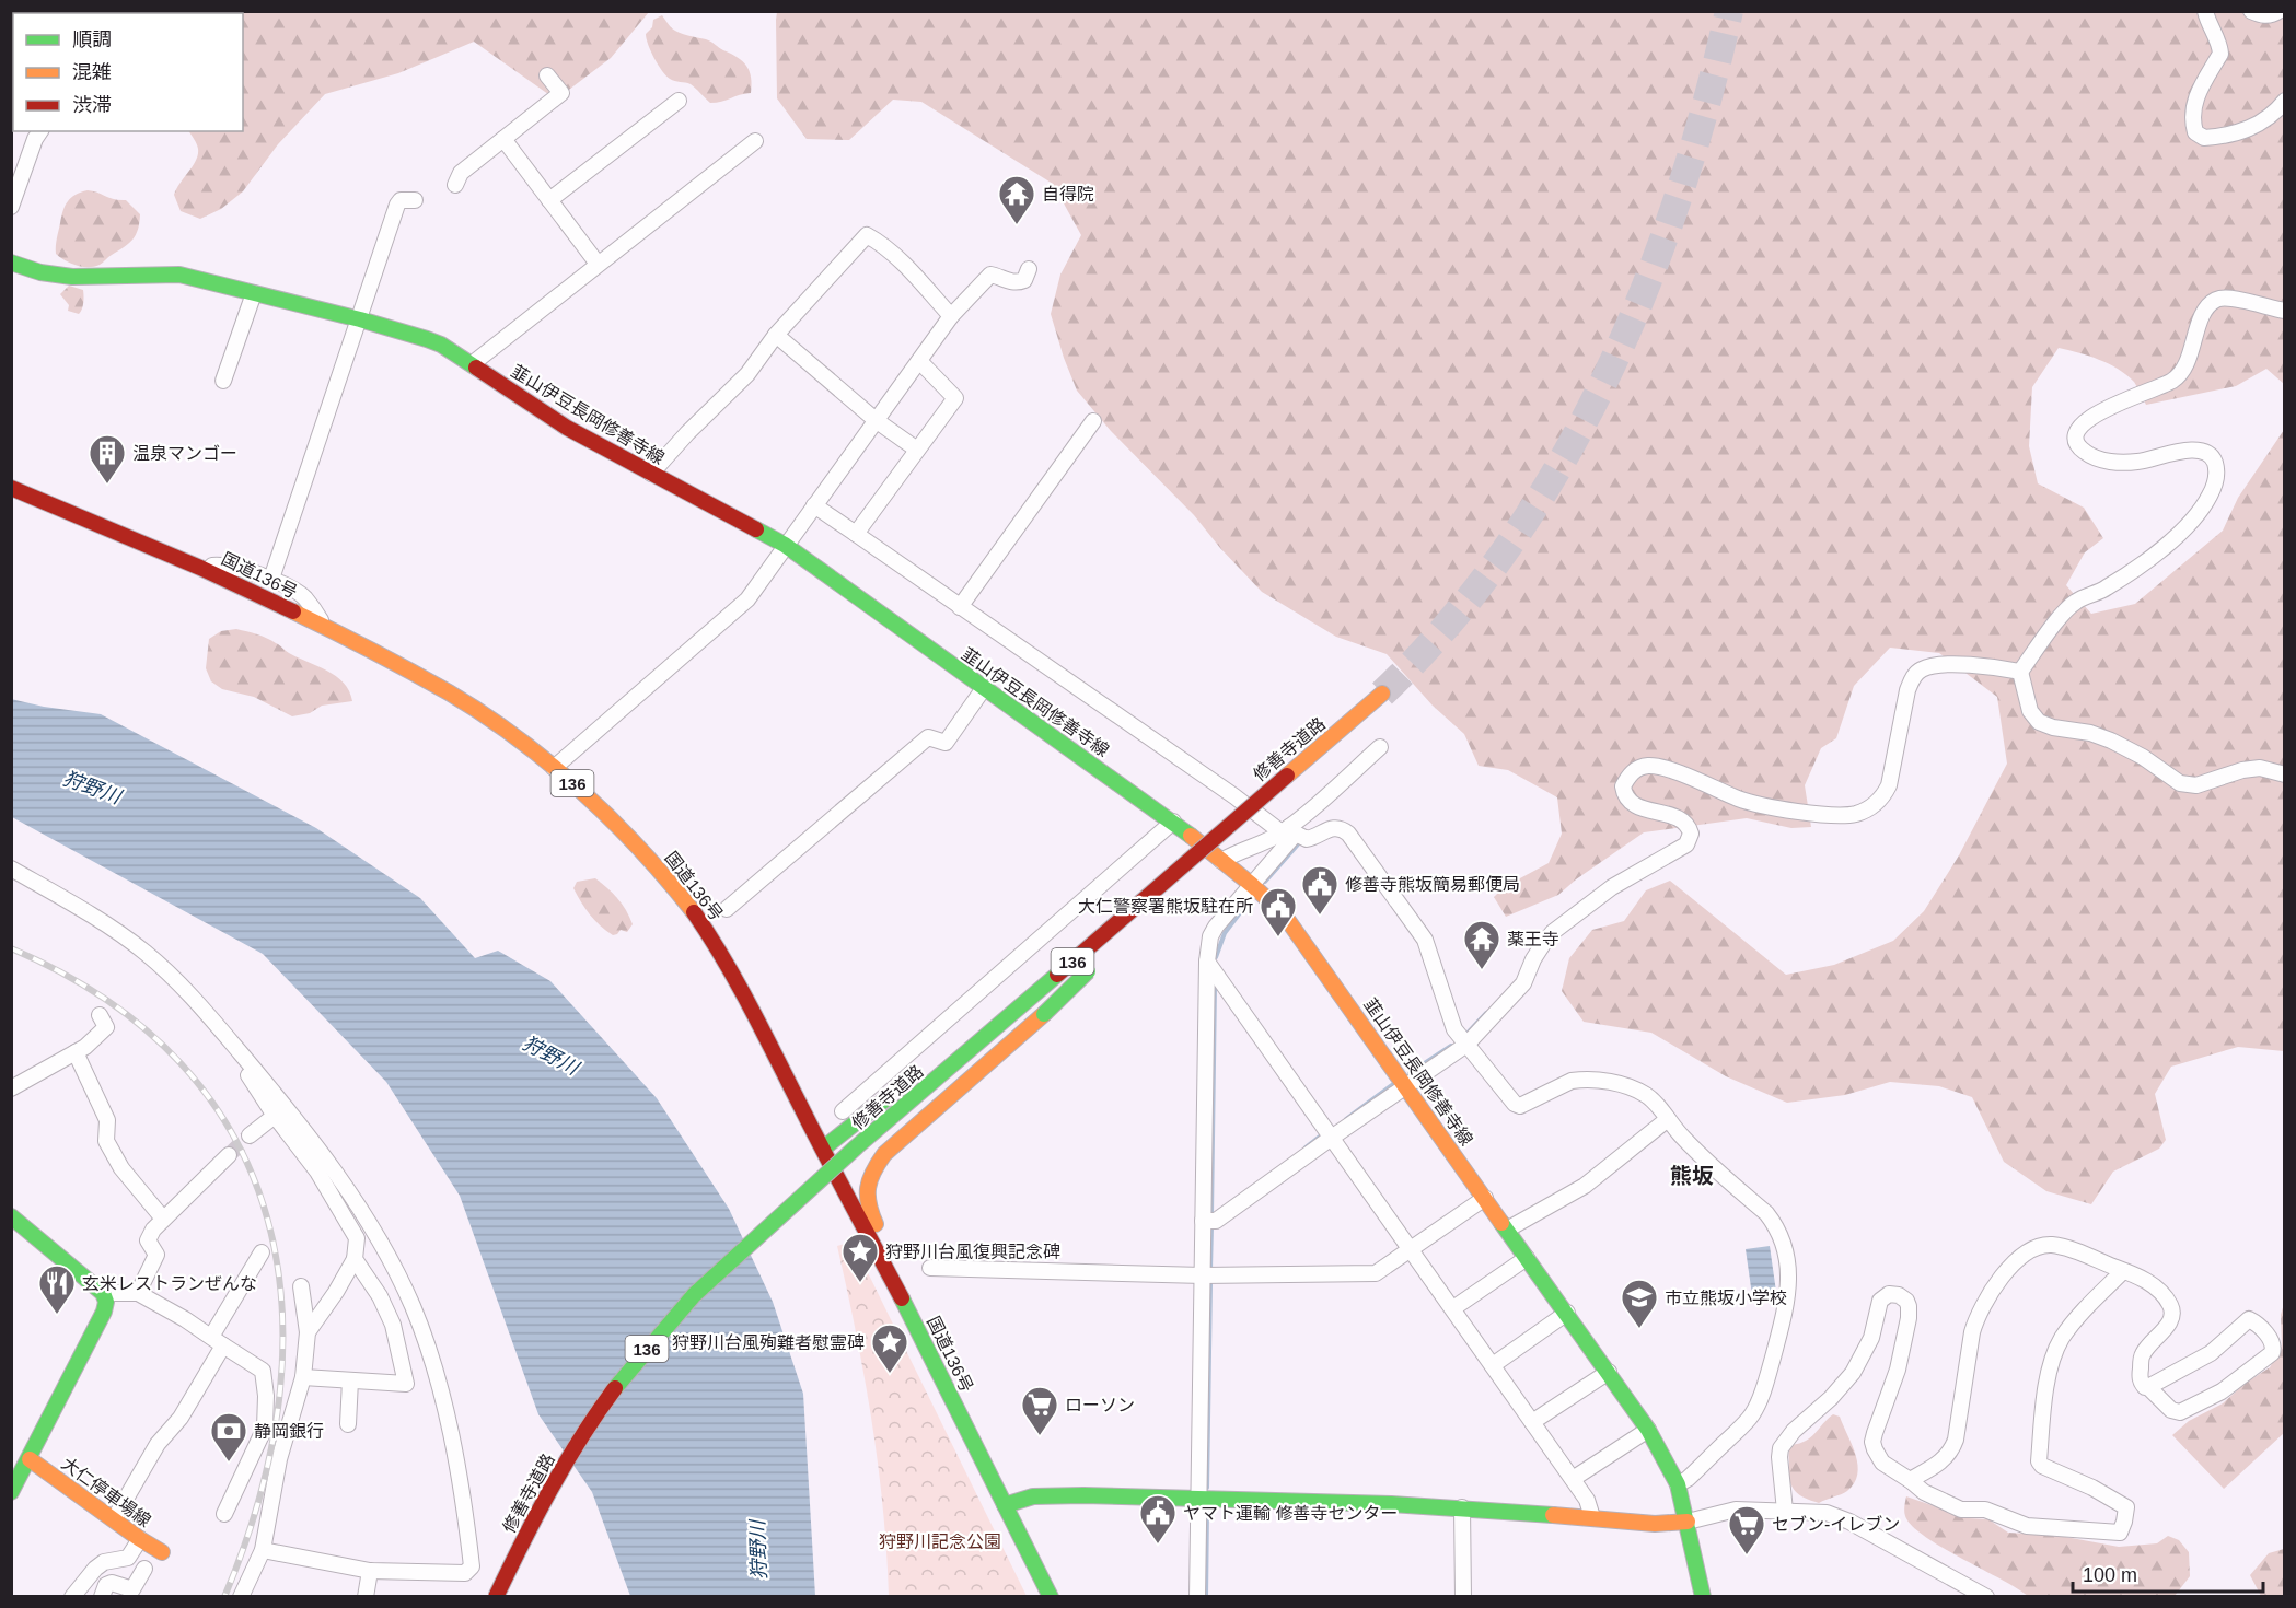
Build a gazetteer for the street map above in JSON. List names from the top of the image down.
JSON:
{
  "streets": {
    "main road": [
      "韮山伊豆長岡修善寺線",
      "国道136号",
      "修善寺道路",
      "136",
      "大仁停車場線"
    ]
  },
  "districts": ["熊坂"],
  "water": ["狩野川"],
  "parks": ["狩野川記念公園"],
  "places": {
    "temple": ["自得院", "薬王寺"],
    "building": ["温泉マンゴー"],
    "public building": ["修善寺熊坂簡易郵便局", "大仁警察署熊坂駐在所", "ヤマト運輸 修善寺センター"],
    "place": ["狩野川台風復興記念碑", "狩野川台風殉難者慰霊碑"],
    "restaurant": ["玄米レストランぜんな"],
    "school or university": ["市立熊坂小学校"],
    "supermarket": ["ローソン", "セブン-イレブン"],
    "bank": ["静岡銀行"]
  },
  "legend": ["順調", "混雑", "渋滞"],
  "scale_bar": "100 m"
}
